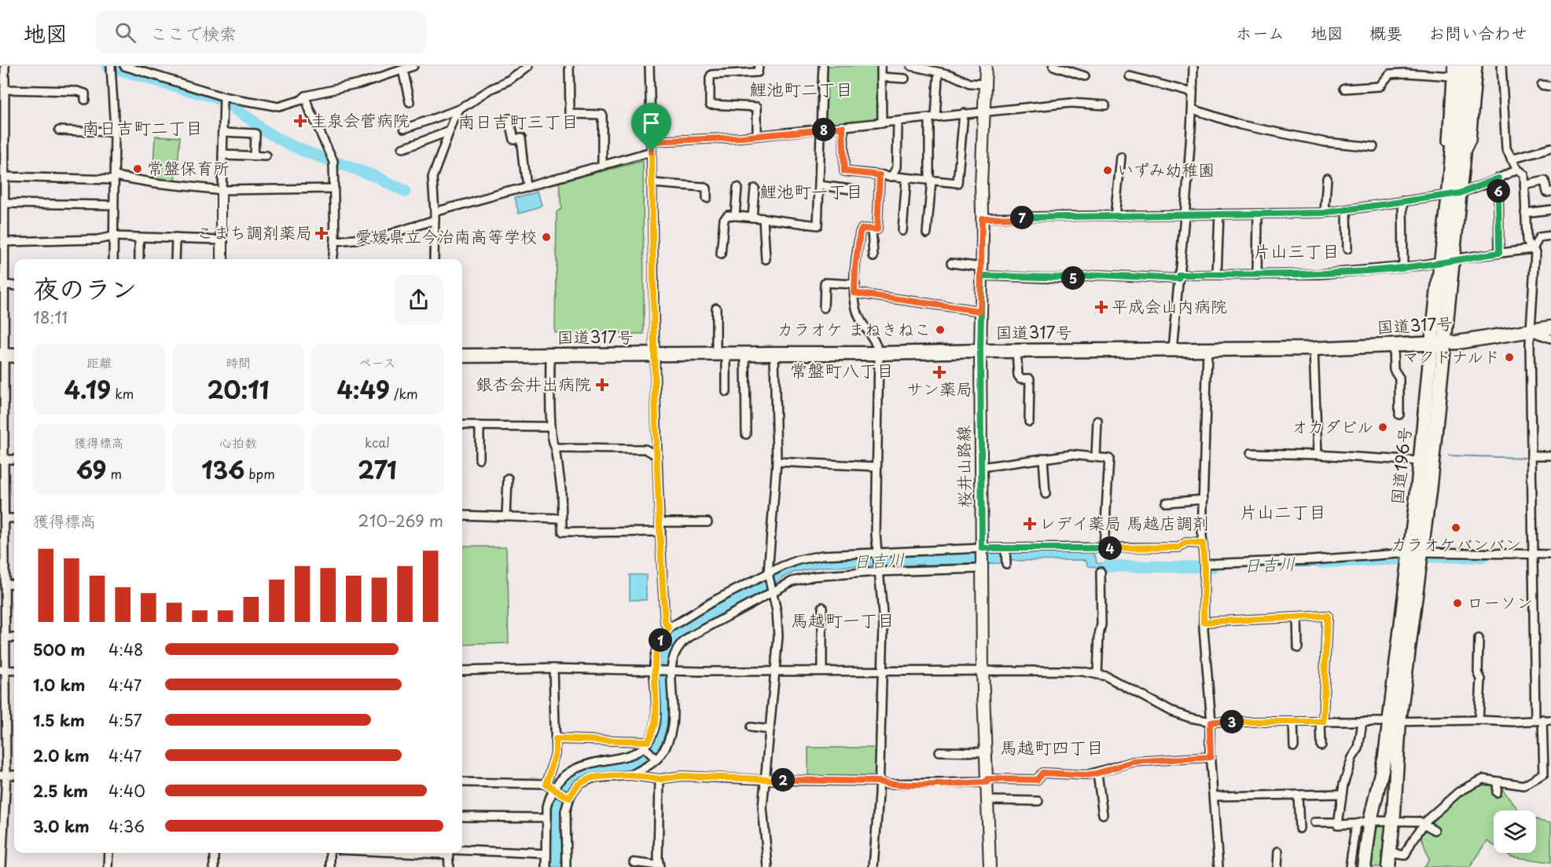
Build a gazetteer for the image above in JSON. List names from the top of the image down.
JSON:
{
  "streets": {
    "highway": ["国道317号", "国道196号"],
    "main road": ["桜井山路線"]
  },
  "crossings": [
    ["国道317号", "国道196号"],
    ["国道317号", "桜井山路線"]
  ],
  "districts": [
    "鯉池町二丁目",
    "南日吉町三丁目",
    "南日吉町二丁目",
    "鯉池町一丁目",
    "片山三丁目",
    "常盤町八丁目",
    "片山二丁目",
    "馬越町一丁目",
    "馬越町四丁目"
  ],
  "water": ["日吉川"],
  "places": {
    "health": [
      "圭泉会菅病院",
      "こまち調剤薬局",
      "平成会山内病院",
      "サン薬局",
      "銀杏会井出病院",
      "レデイ薬局 馬越店調剤"
    ],
    "other": [
      "常盤保育所",
      "いずみ幼稚園",
      "愛媛県立今治南高等学校",
      "カラオケ まねきねこ",
      "マクドナルド",
      "オカダビル",
      "カラオケバンバン",
      "ローソン"
    ]
  },
  "page": {
    "header": "地図",
    "search": "ここで検索",
    "nav": [
      "ホーム",
      "地図",
      "概要",
      "お問い合わせ"
    ],
    "pins": [
      "8",
      "6",
      "7",
      "5",
      "4",
      "1",
      "3",
      "2"
    ],
    "heading": ["夜のラン", "18:11"],
    "stats": [
      ["距離", "4.19 km"],
      ["時間", "20:11"],
      ["ペース", "4:49 /km"],
      ["獲得標高", "69 m"],
      ["心拍数", "136 bpm"],
      ["kcal", "271"]
    ],
    "chart": ["獲得標高", "210–269 m"],
    "list": [
      {
        "name": "500 m",
        "note": "4:48"
      },
      {
        "name": "1.0 km",
        "note": "4:47"
      },
      {
        "name": "1.5 km",
        "note": "4:57"
      },
      {
        "name": "2.0 km",
        "note": "4:47"
      },
      {
        "name": "2.5 km",
        "note": "4:40"
      },
      {
        "name": "3.0 km",
        "note": "4:36"
      }
    ]
  }
}
